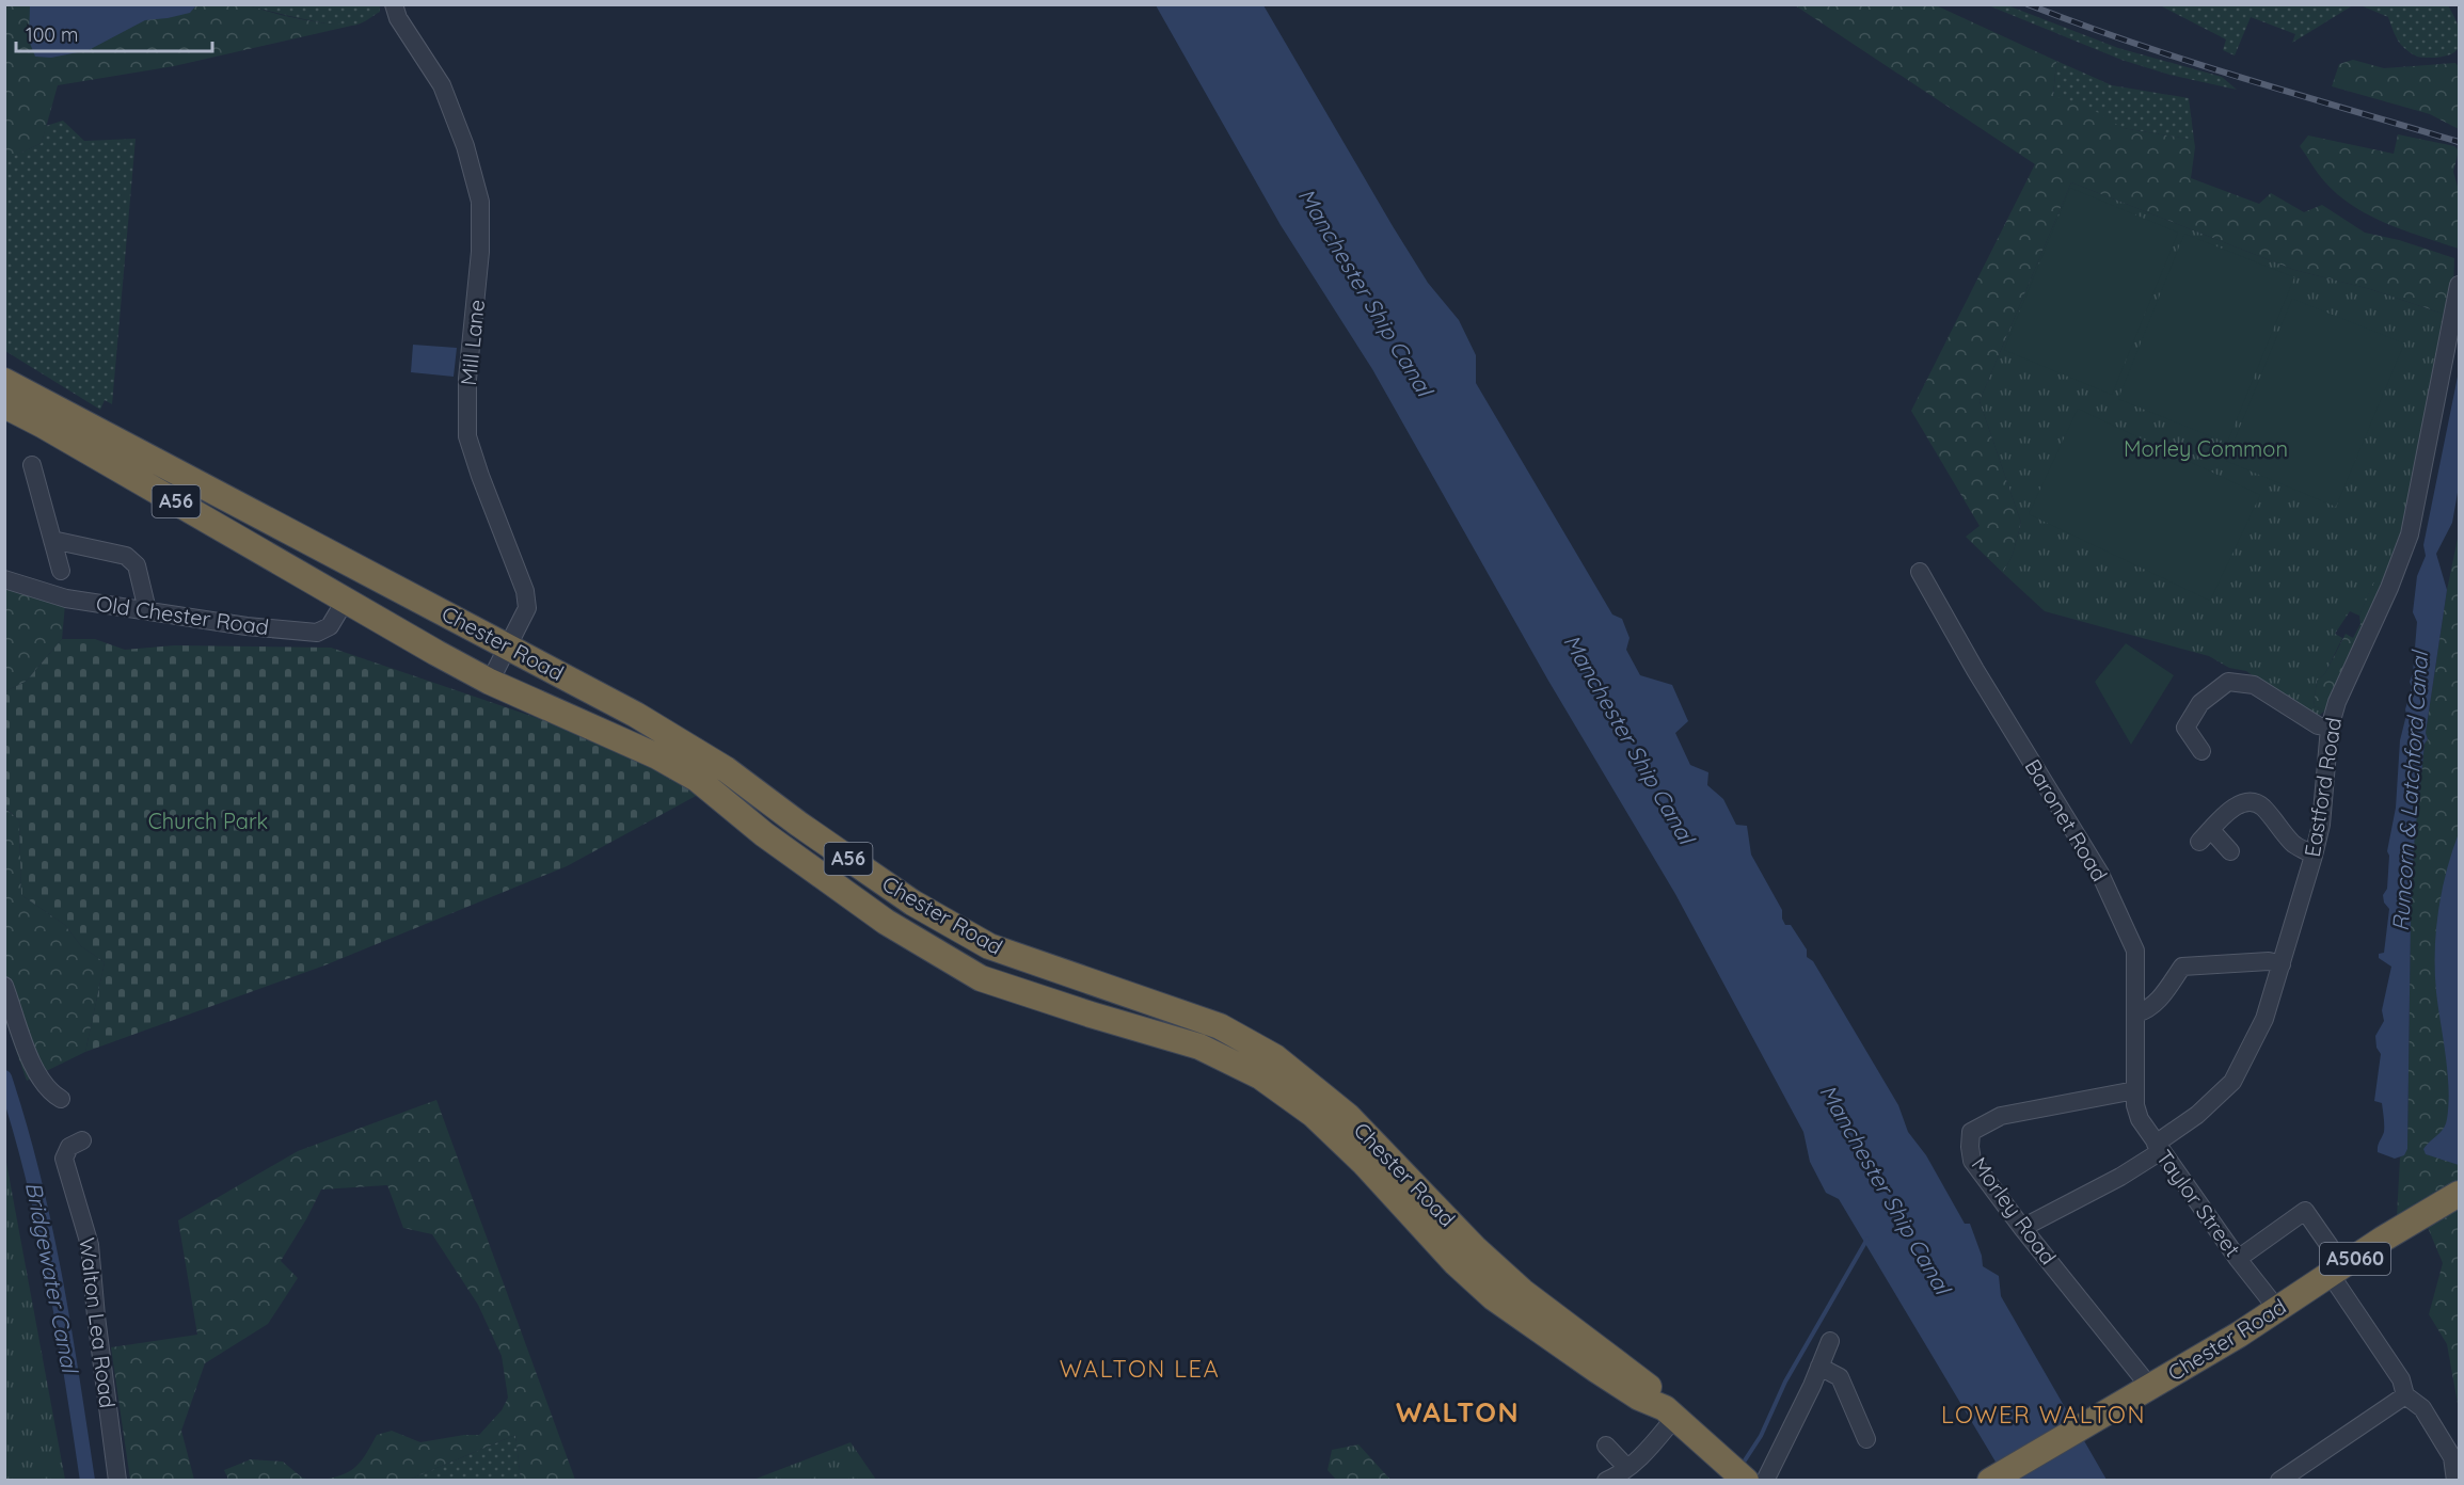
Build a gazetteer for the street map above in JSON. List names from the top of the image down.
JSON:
{
  "streets": {
    "highway": ["A56", "Chester Road", "A5060"],
    "street": [
      "Mill Lane",
      "Old Chester Road",
      "Eastford Road",
      "Baronet Road",
      "Taylor Street",
      "Morley Road",
      "Walton Lea Road"
    ]
  },
  "crossings": [
    ["Mill Lane", "Chester Road"],
    ["Old Chester Road", "Chester Road"],
    ["Chester Road", "Taylor Street"],
    ["Chester Road", "Morley Road"],
    ["Eastford Road", "Taylor Street"],
    ["Eastford Road", "Morley Road"],
    ["Baronet Road", "Taylor Street"],
    ["Baronet Road", "Morley Road"],
    ["Taylor Street", "Morley Road"]
  ],
  "districts": ["WALTON LEA", "WALTON", "LOWER WALTON"],
  "water": ["Manchester Ship Canal", "Runcorn & Latchford Canal", "Bridgewater Canal"],
  "parks": ["Morley Common", "Church Park"],
  "scale_bar": "100 m"
}
